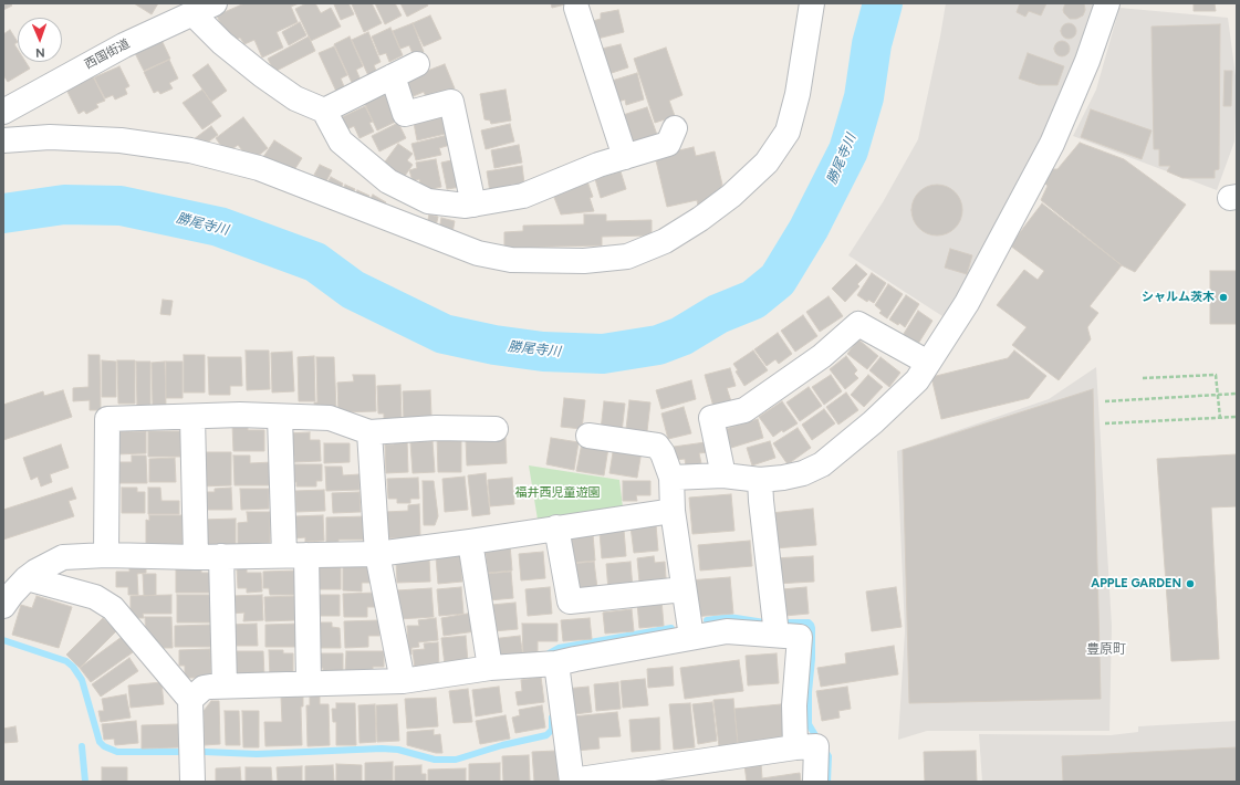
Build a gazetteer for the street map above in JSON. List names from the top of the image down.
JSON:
{
  "streets": {
    "street": ["西国街道"]
  },
  "districts": ["豊原町"],
  "water": ["勝尾寺川"],
  "parks": ["福井西児童遊園"],
  "places": ["シャルム茨木", "APPLE GARDEN"],
  "north": "bottom"
}
